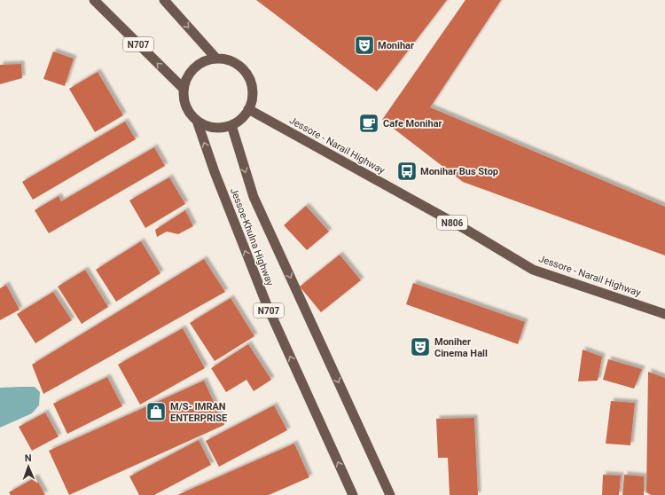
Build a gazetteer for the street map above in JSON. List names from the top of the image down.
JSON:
{
  "streets": {
    "highway": [
      "N707",
      "Jessore - Narail Highway",
      "N806",
      "Jessoe-Khulna Highway"
    ]
  },
  "crossings": [
    ["N707", "Jessore - Narail Highway"],
    ["N707", "Jessoe-Khulna Highway"],
    ["Jessore - Narail Highway", "Jessoe-Khulna Highway"]
  ],
  "places": {
    "theatre": ["Monihar", "Moniher Cinema Hall"],
    "cafe": ["Cafe Monihar"],
    "bus stop": ["Monihar Bus Stop"],
    "shop": ["M/S- IMRAN ENTERPRISE"]
  },
  "north": "top"
}
